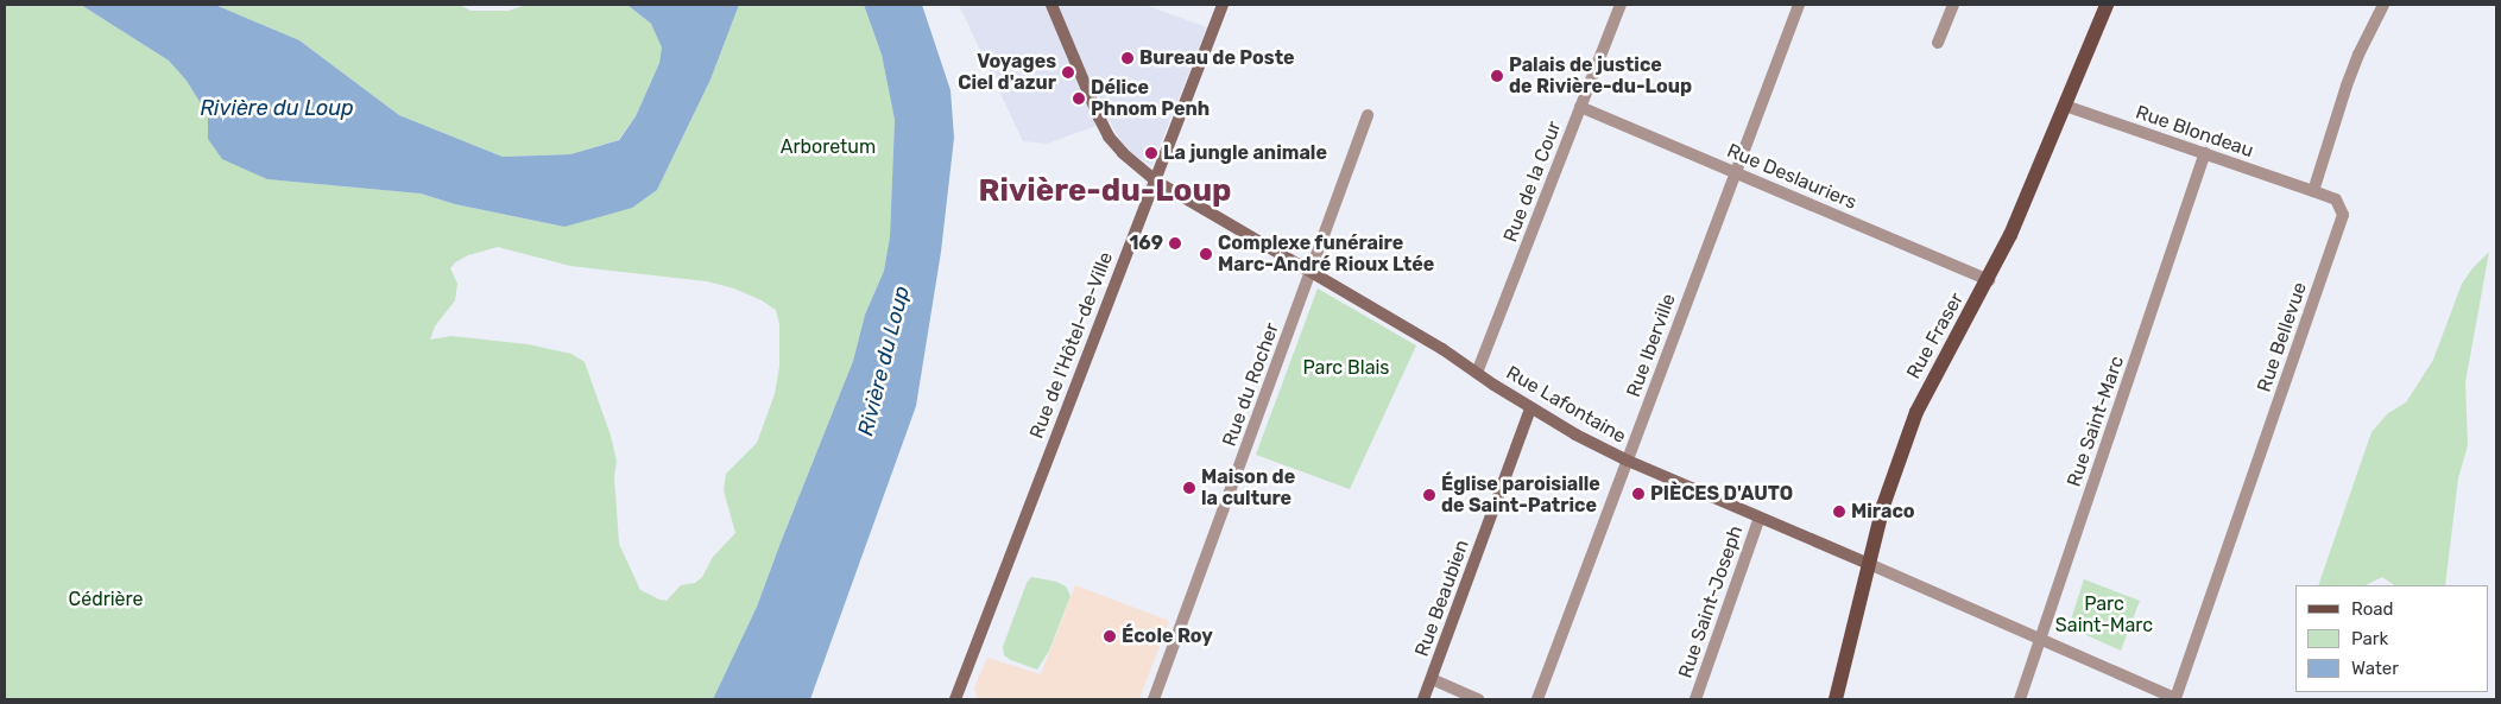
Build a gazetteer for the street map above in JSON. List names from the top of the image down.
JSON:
{
  "streets": {
    "main road": [
      "Rue Fraser",
      "Rue de l'Hôtel-de-Ville",
      "Rue Lafontaine",
      "Rue Beaubien"
    ],
    "street": [
      "Rue Blondeau",
      "Rue Deslauriers",
      "Rue de la Cour",
      "Rue Bellevue",
      "Rue Iberville",
      "Rue du Rocher",
      "Rue Saint-Marc",
      "Rue Saint-Joseph"
    ]
  },
  "crossings": [
    ["Rue Blondeau", "Rue Fraser"],
    ["Rue Blondeau", "Rue Bellevue"],
    ["Rue Blondeau", "Rue Saint-Marc"],
    ["Rue Deslauriers", "Rue de la Cour"],
    ["Rue Deslauriers", "Rue Fraser"],
    ["Rue Deslauriers", "Rue Iberville"],
    ["Rue de la Cour", "Rue Lafontaine"],
    ["Rue Fraser", "Rue Lafontaine"],
    ["Rue Bellevue", "Rue Lafontaine"],
    ["Rue de l'Hôtel-de-Ville", "Rue Lafontaine"],
    ["Rue Iberville", "Rue Lafontaine"],
    ["Rue du Rocher", "Rue Lafontaine"],
    ["Rue Lafontaine", "Rue Saint-Marc"],
    ["Rue Lafontaine", "Rue Beaubien"],
    ["Rue Lafontaine", "Rue Saint-Joseph"]
  ],
  "districts": ["Rivière-du-Loup"],
  "water": ["Rivière du Loup"],
  "parks": [
    "Arboretum",
    "Parc Blais",
    "Cédrière",
    "Parc Saint-Marc"
  ],
  "places": [
    "Bureau de Poste",
    "Voyages Ciel d'azur",
    "Palais de justice de Rivière-du-Loup",
    "Délice Phnom Penh",
    "La jungle animale",
    "169",
    "Complexe funéraire Marc-André Rioux Ltée",
    "Maison de la culture",
    "PIÈCES D'AUTO",
    "Église paroisialle de Saint-Patrice",
    "Miraco",
    "École Roy"
  ],
  "legend": ["Road", "Park", "Water"]
}
